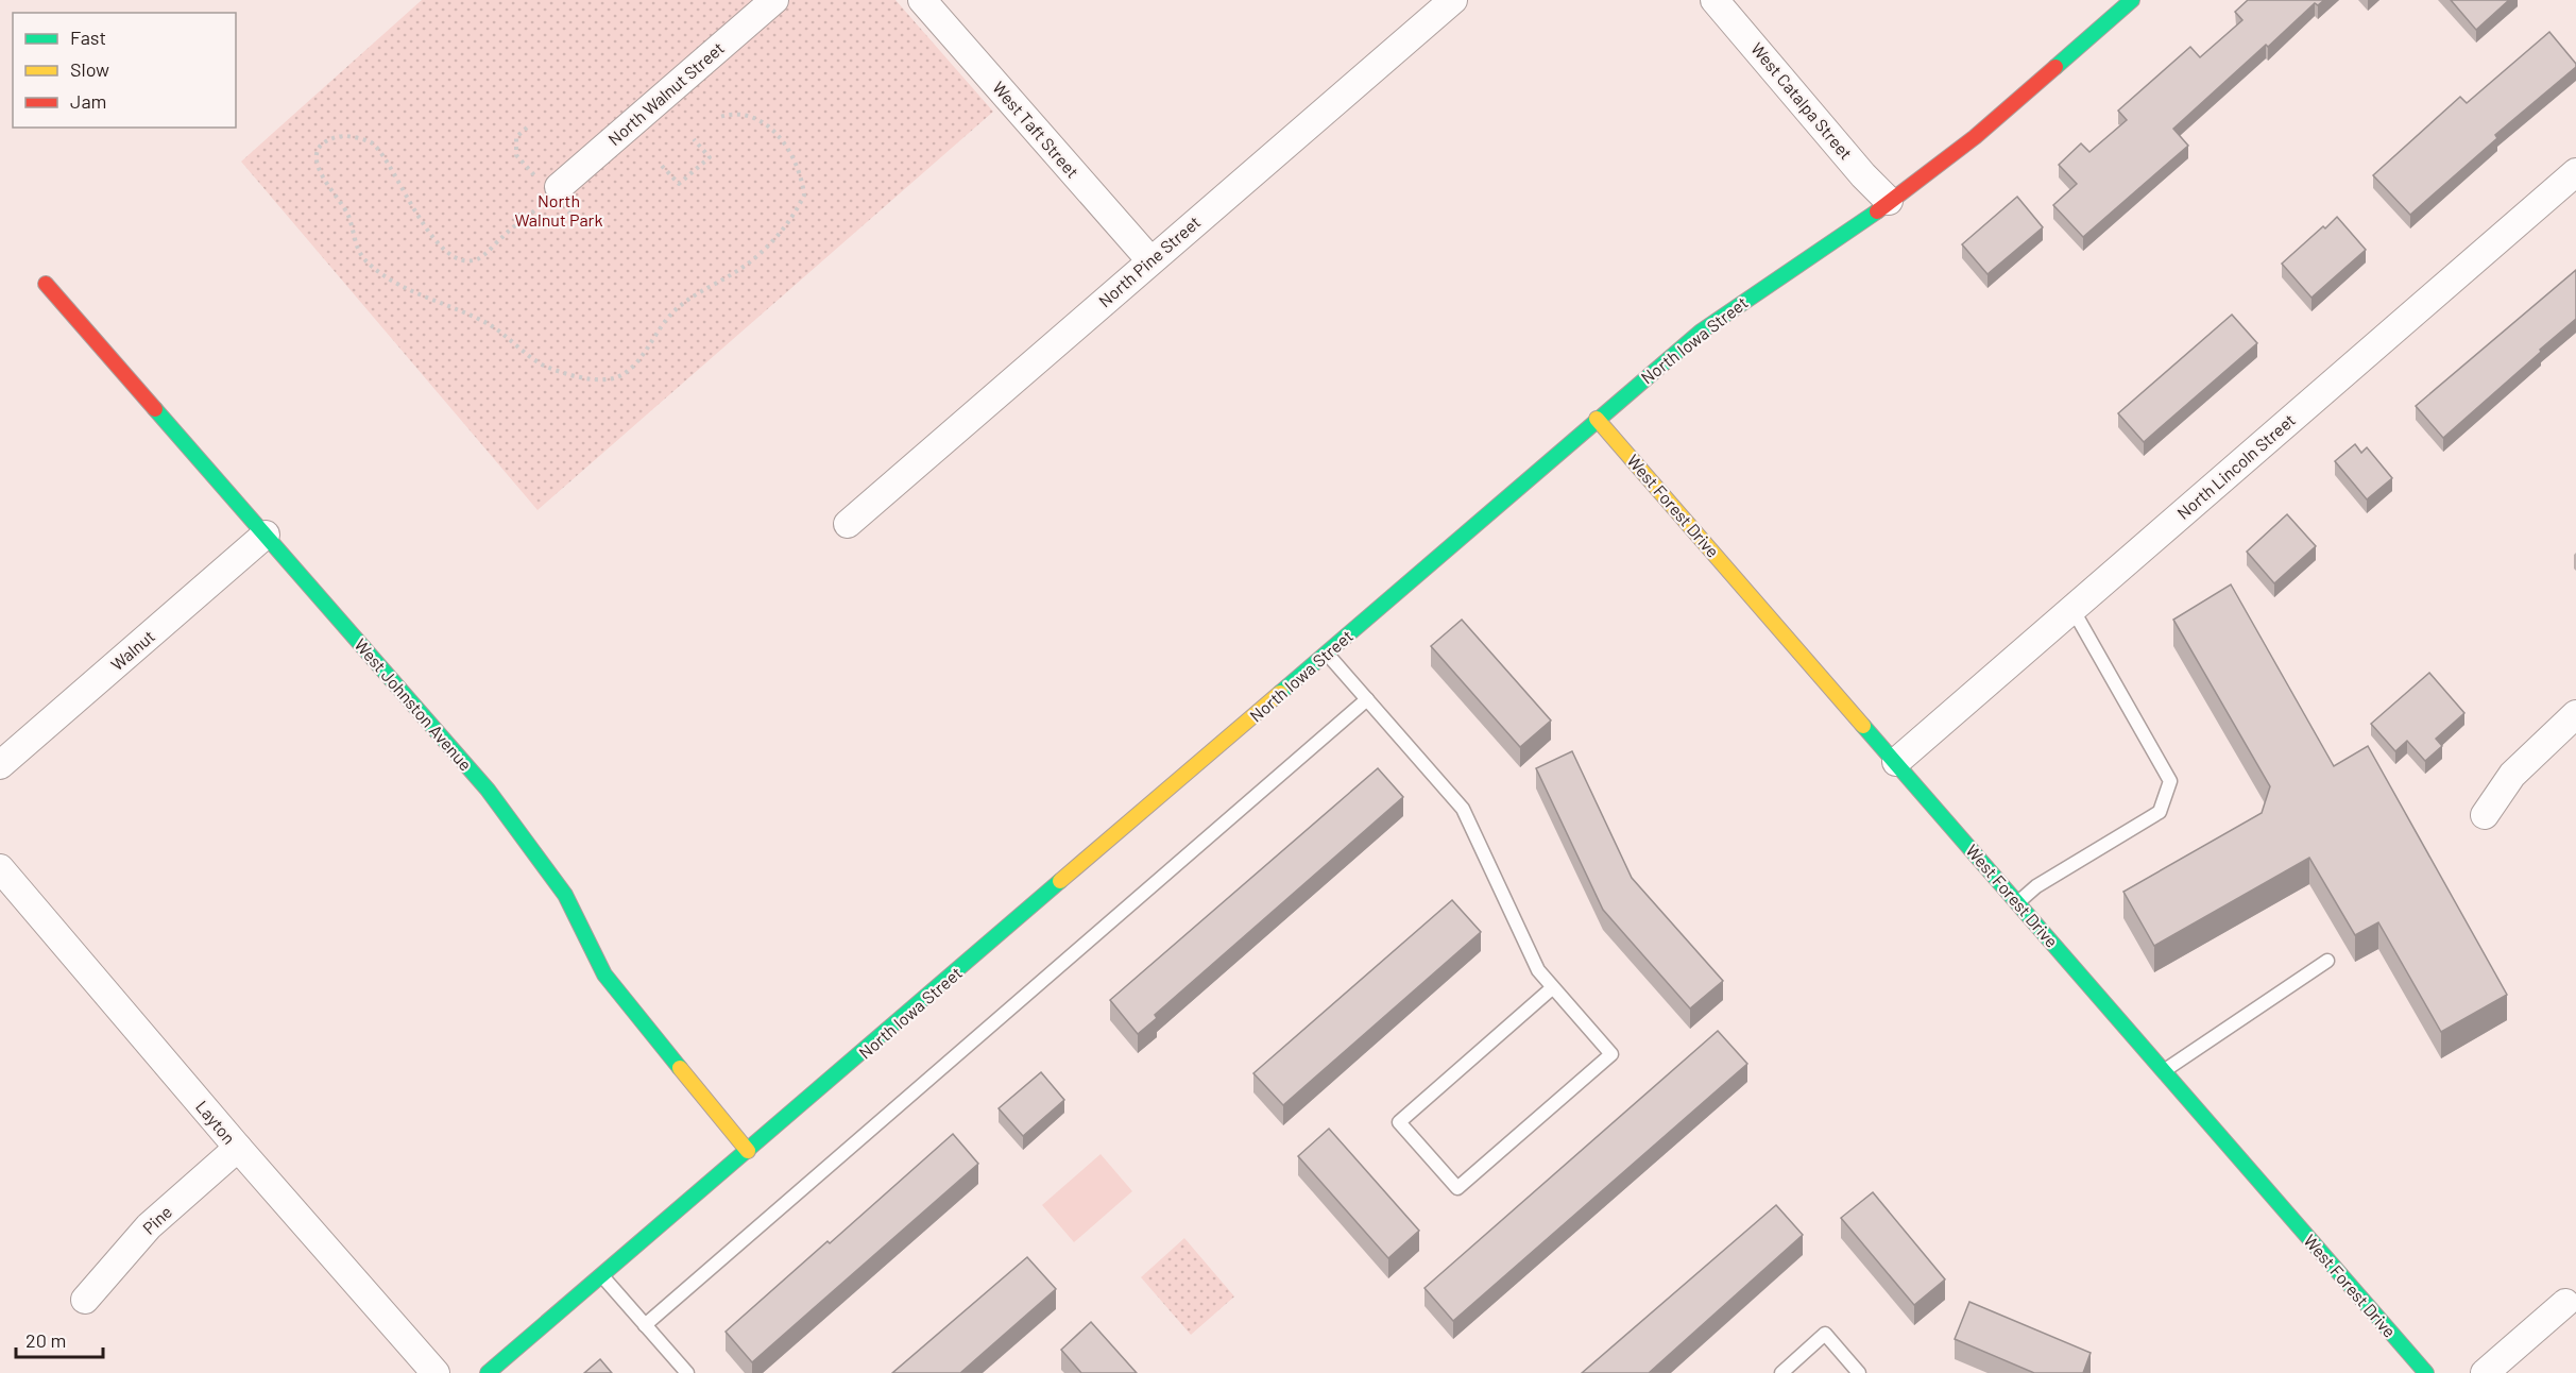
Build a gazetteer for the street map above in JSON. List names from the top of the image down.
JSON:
{
  "streets": {
    "street": [
      "North Walnut Street",
      "West Catalpa Street",
      "West Taft Street",
      "North Pine Street",
      "North Iowa Street",
      "North Lincoln Street",
      "West Forest Drive",
      "Walnut",
      "West Johnston Avenue",
      "Layton",
      "Pine"
    ]
  },
  "crossings": [
    ["West Catalpa Street", "North Iowa Street"],
    ["West Taft Street", "North Pine Street"],
    ["North Iowa Street", "West Forest Drive"],
    ["North Iowa Street", "West Johnston Avenue"],
    ["North Lincoln Street", "West Forest Drive"],
    ["Walnut", "West Johnston Avenue"],
    ["Layton", "Pine"]
  ],
  "parks": ["North Walnut Park"],
  "legend": ["Fast", "Slow", "Jam"],
  "scale_bar": "20 m"
}
